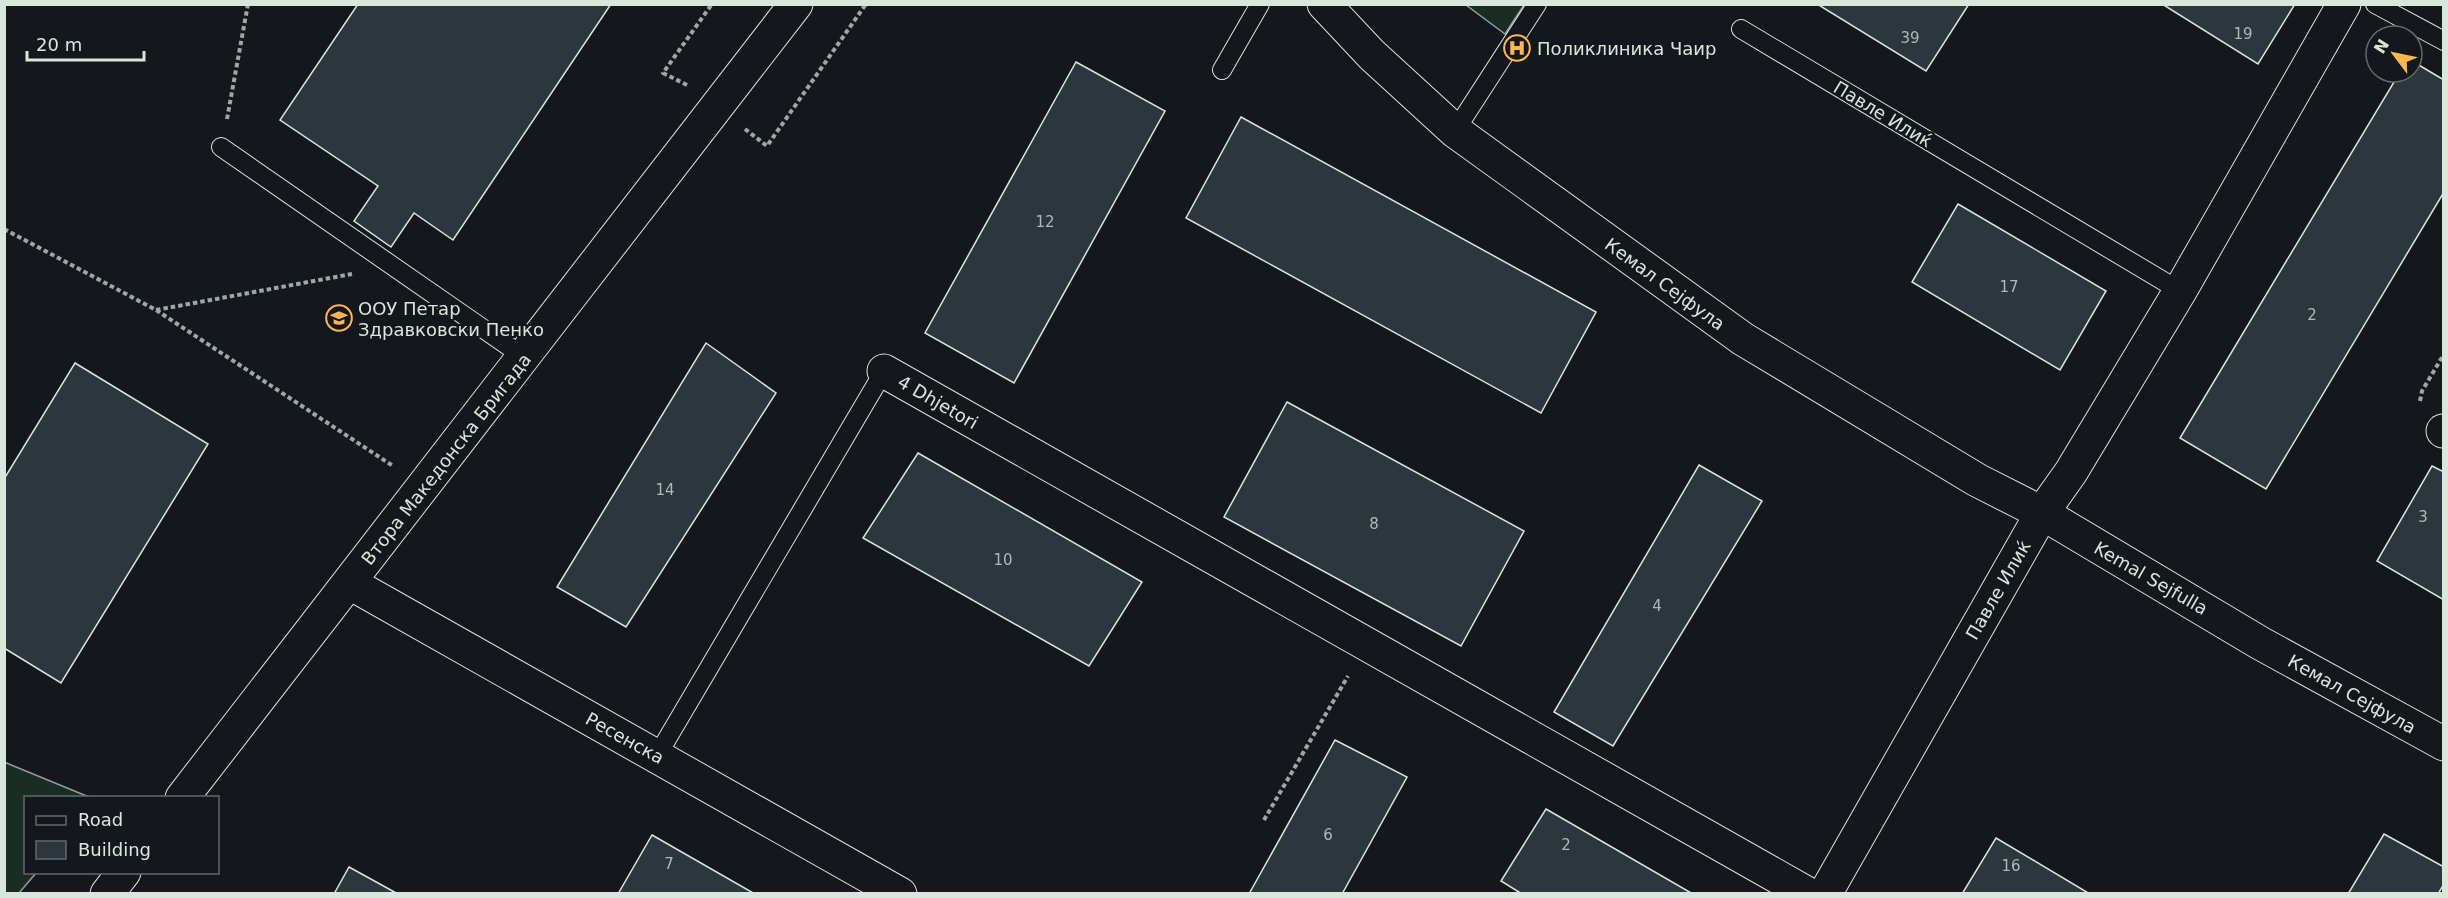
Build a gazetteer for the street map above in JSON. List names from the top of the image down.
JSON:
{
  "streets": {
    "street": [
      "Павле Илиќ",
      "Кемал Сејфула",
      "4 Dhjetori",
      "Втора Македонска Бригада",
      "Kemal Sejfulla",
      "Ресенска"
    ]
  },
  "crossings": [
    ["Павле Илиќ", "Кемал Сејфула"],
    ["Павле Илиќ", "Kemal Sejfulla"],
    ["Кемал Сејфула", "Kemal Sejfulla"],
    ["Втора Македонска Бригада", "Ресенска"]
  ],
  "places": {
    "hospital": ["Поликлиника Чаир"],
    "school or university": ["ООУ Петар Здравковски Пенко"]
  },
  "house_numbers": [
    "19",
    "39",
    "12",
    "17",
    "2",
    "14",
    "3",
    "8",
    "10",
    "4",
    "6",
    "2",
    "7",
    "16"
  ],
  "legend": ["Road", "Building"],
  "scale_bar": "20 m",
  "north": "top left"
}
